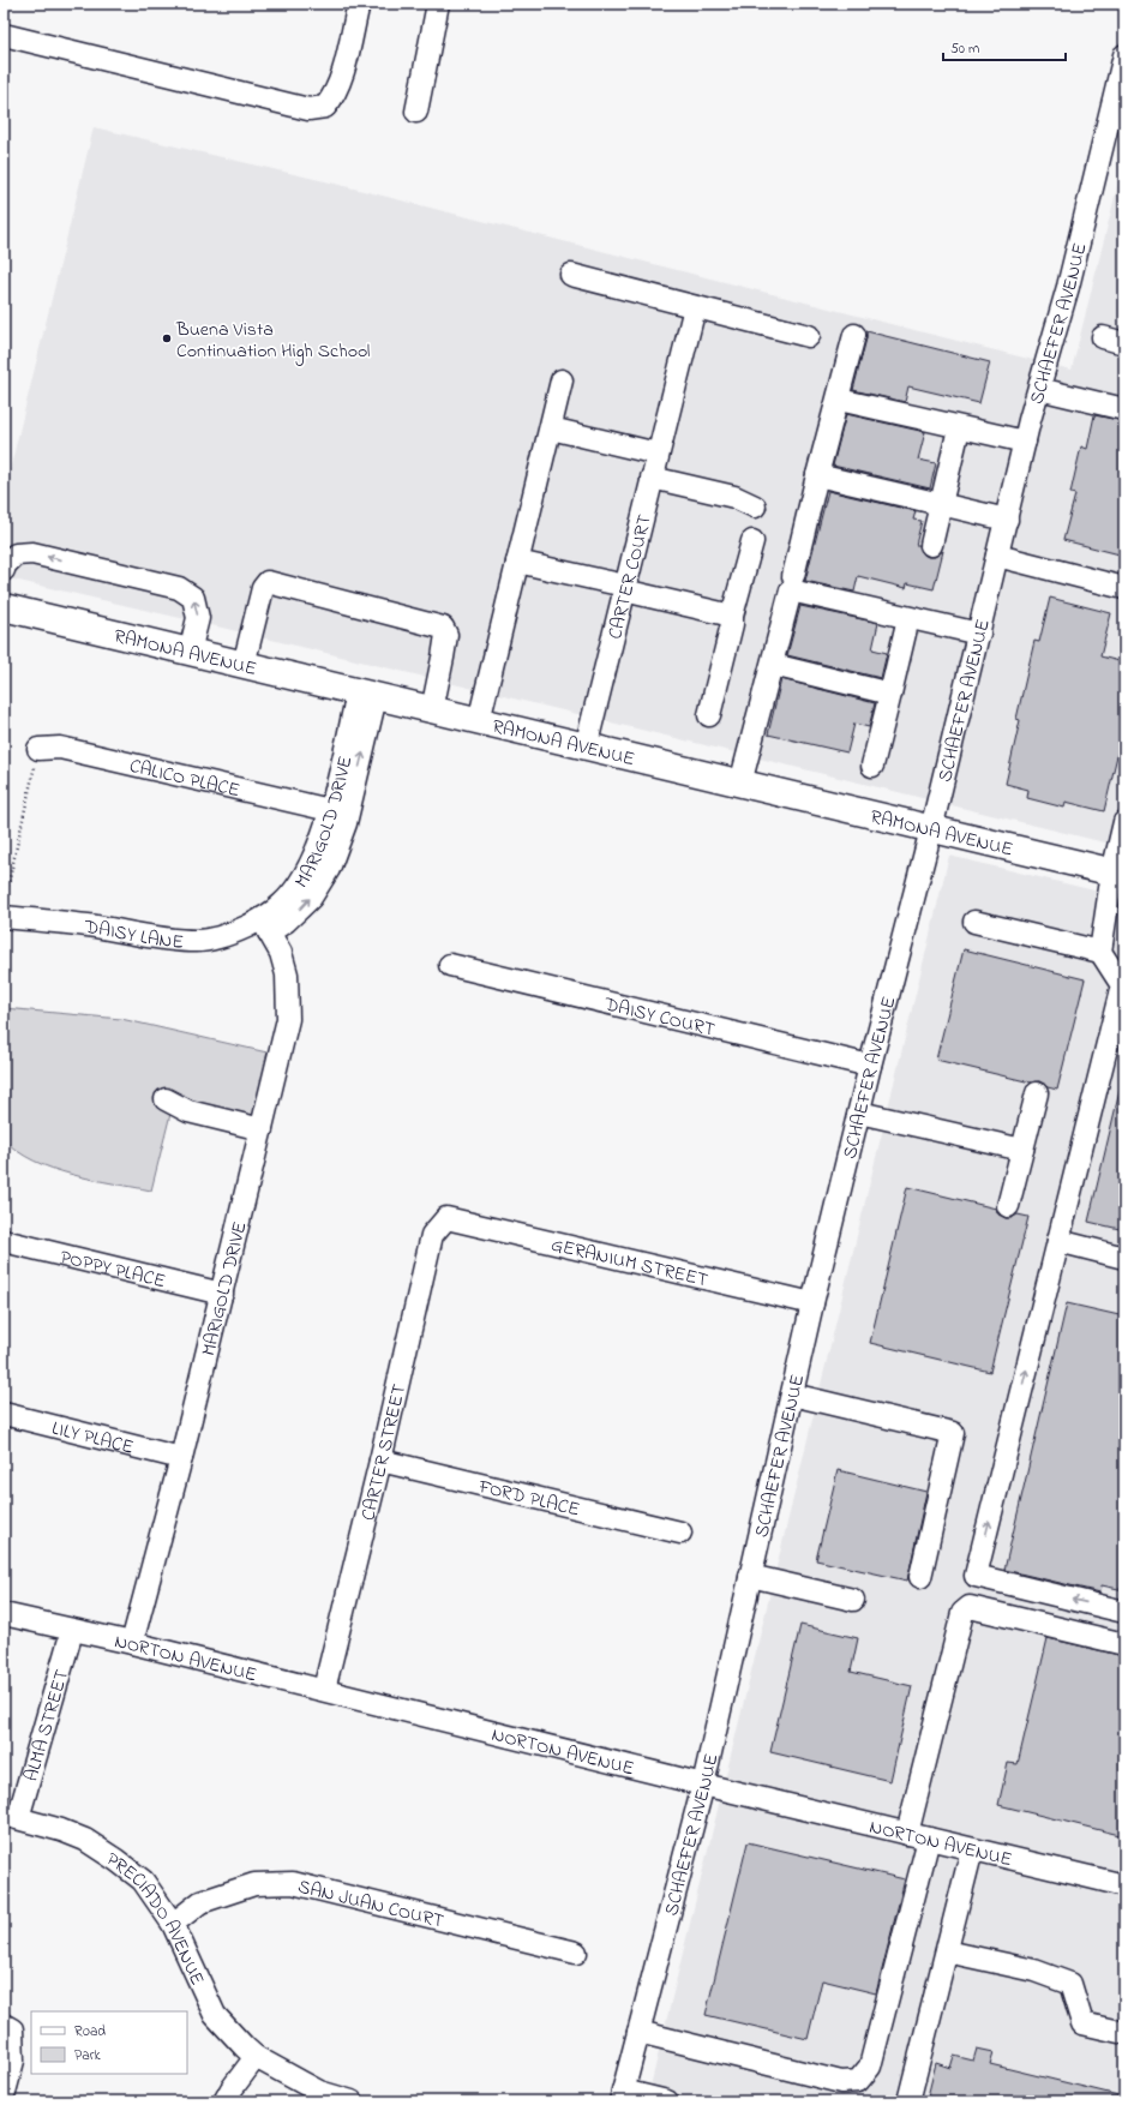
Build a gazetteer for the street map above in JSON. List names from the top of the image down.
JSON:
{
  "streets": {
    "main road": ["RAMONA AVENUE"],
    "street": [
      "SCHAEFER AVENUE",
      "CARTER COURT",
      "CALICO PLACE",
      "MARIGOLD DRIVE",
      "DAISY LANE",
      "DAISY COURT",
      "GERANIUM STREET",
      "POPPY PLACE",
      "LILY PLACE",
      "CARTER STREET",
      "FORD PLACE",
      "NORTON AVENUE",
      "ALMA STREET",
      "SAN JUAN COURT",
      "PRECIADO AVENUE"
    ]
  },
  "crossings": [
    ["SCHAEFER AVENUE", "RAMONA AVENUE"],
    ["SCHAEFER AVENUE", "DAISY COURT"],
    ["SCHAEFER AVENUE", "GERANIUM STREET"],
    ["SCHAEFER AVENUE", "NORTON AVENUE"],
    ["CARTER COURT", "RAMONA AVENUE"],
    ["RAMONA AVENUE", "MARIGOLD DRIVE"],
    ["CALICO PLACE", "MARIGOLD DRIVE"],
    ["MARIGOLD DRIVE", "DAISY LANE"],
    ["MARIGOLD DRIVE", "POPPY PLACE"],
    ["MARIGOLD DRIVE", "LILY PLACE"],
    ["MARIGOLD DRIVE", "NORTON AVENUE"],
    ["GERANIUM STREET", "CARTER STREET"],
    ["CARTER STREET", "FORD PLACE"],
    ["CARTER STREET", "NORTON AVENUE"],
    ["NORTON AVENUE", "ALMA STREET"],
    ["ALMA STREET", "PRECIADO AVENUE"],
    ["SAN JUAN COURT", "PRECIADO AVENUE"]
  ],
  "places": ["Buena Vista Continuation High School"],
  "legend": ["Road", "Park"],
  "scale_bar": "50 m"
}
